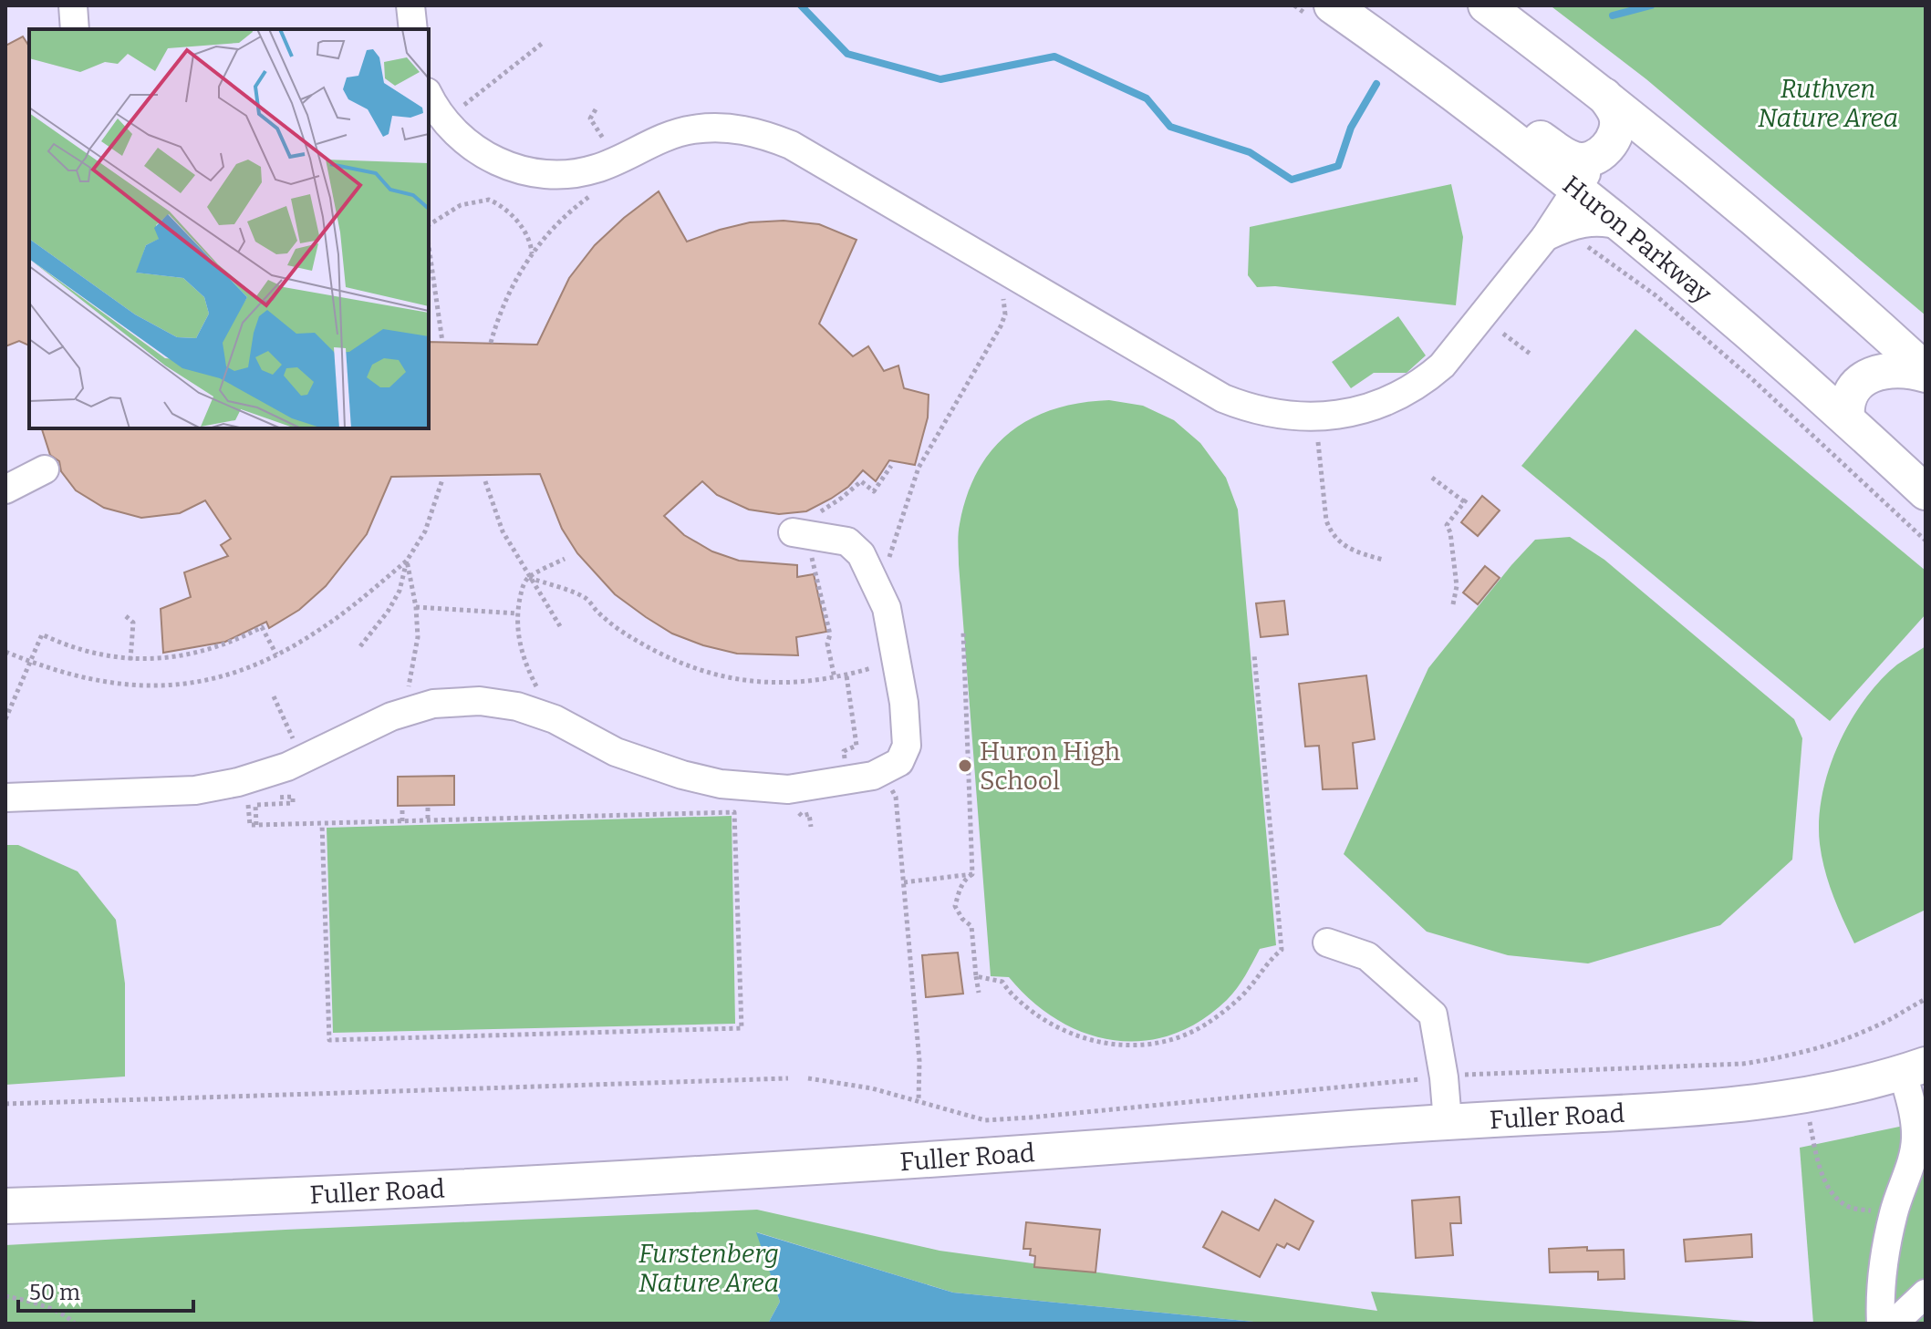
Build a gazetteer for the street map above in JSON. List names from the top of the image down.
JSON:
{
  "streets": {
    "main road": ["Huron Parkway", "Fuller Road"]
  },
  "parks": ["Ruthven Nature Area", "Furstenberg Nature Area"],
  "places": ["Huron High School"],
  "scale_bar": "50 m"
}
